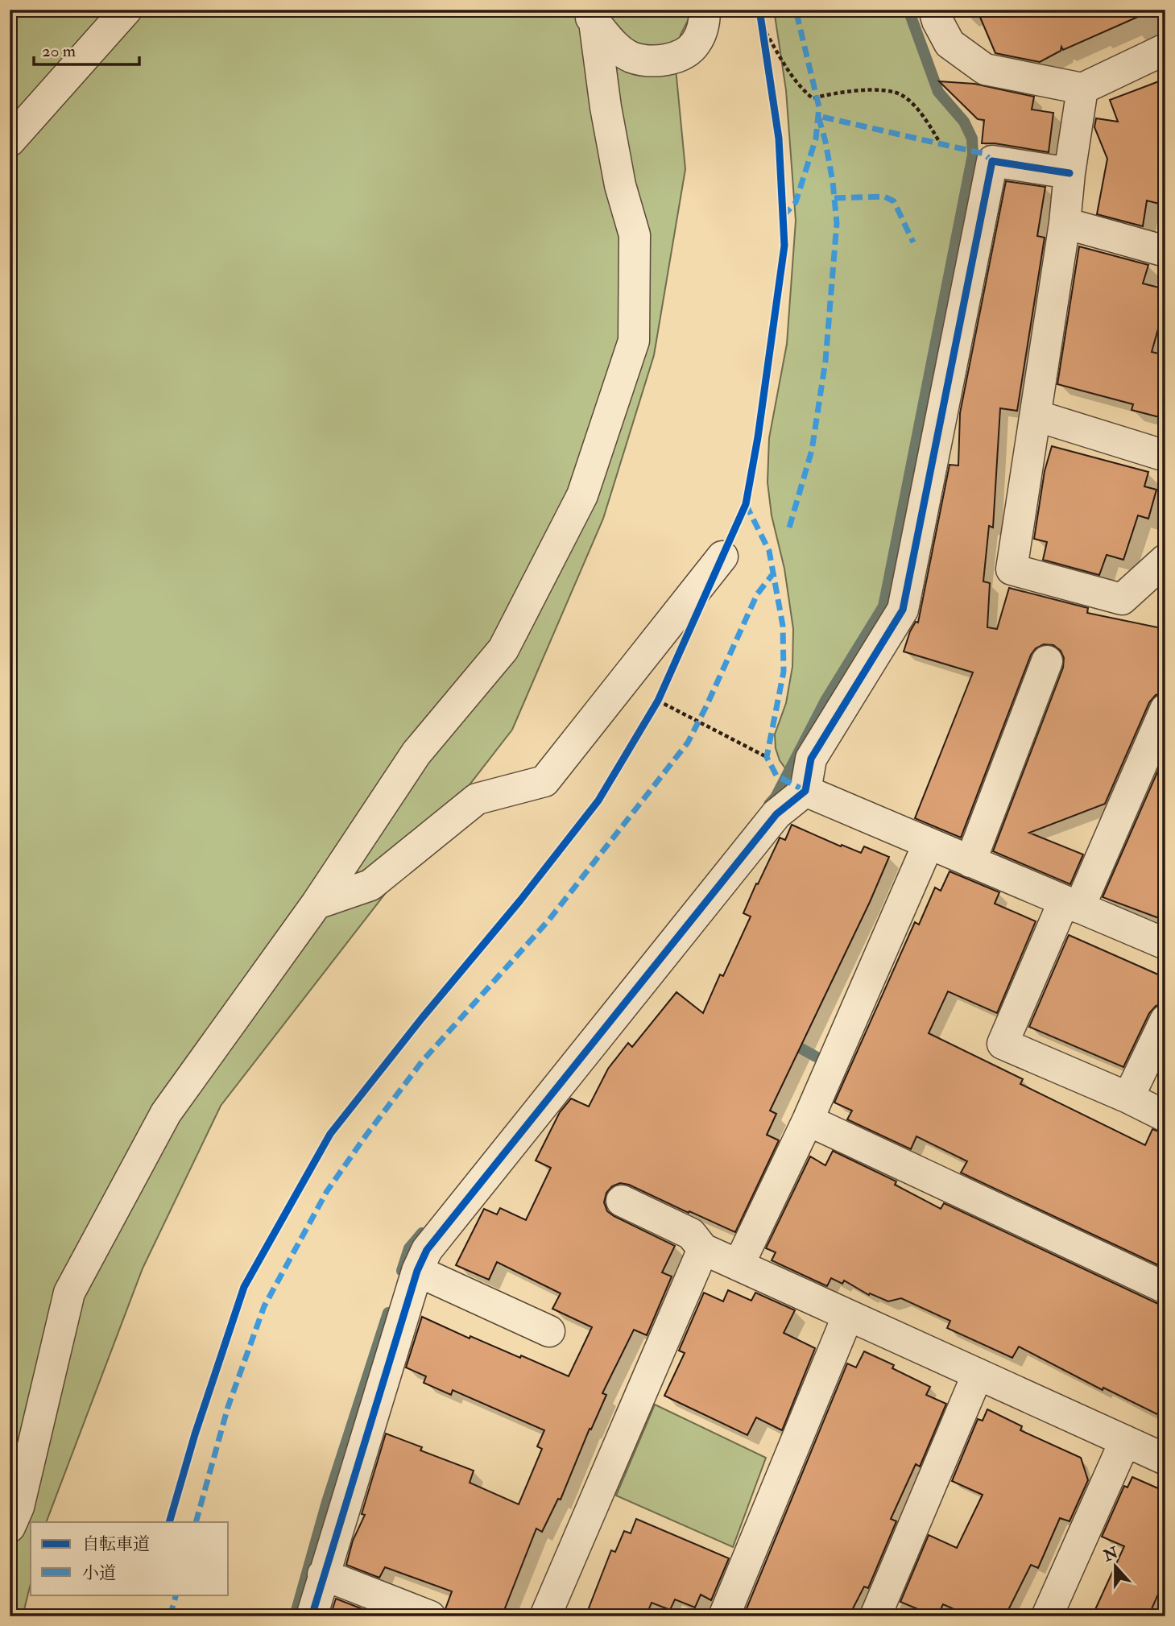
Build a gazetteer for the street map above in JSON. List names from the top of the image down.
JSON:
{
  "legend": ["自転車道", "小道"],
  "scale_bar": "20 m",
  "north": "top"
}
